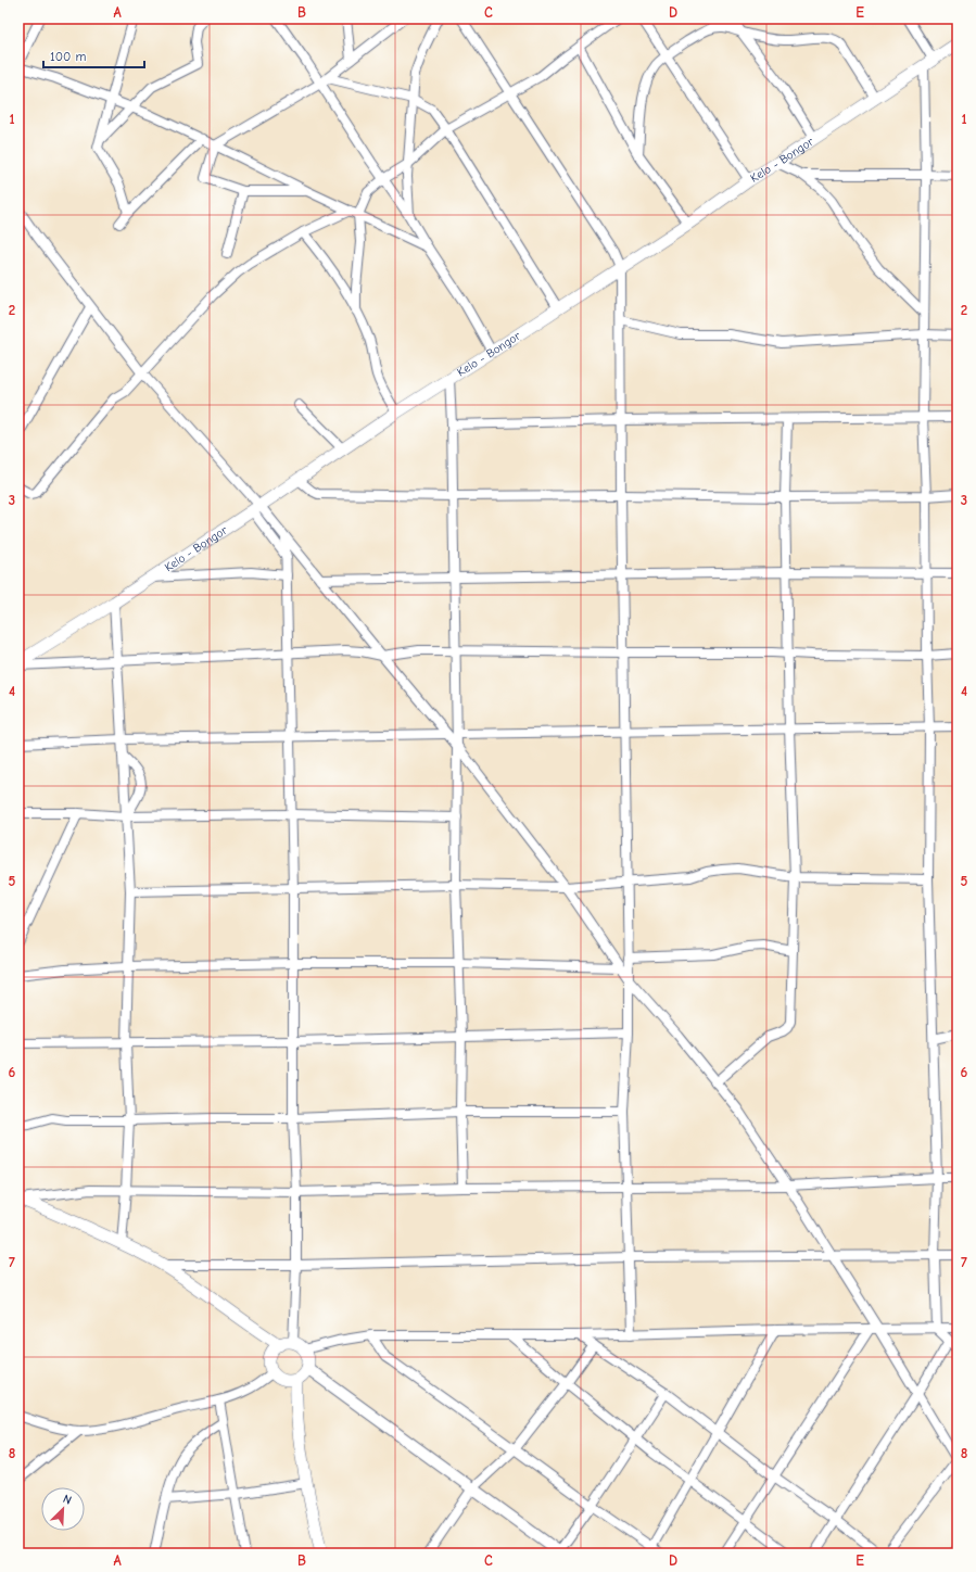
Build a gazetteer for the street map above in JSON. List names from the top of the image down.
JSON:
{
  "streets": {
    "highway": ["Kelo - Bongor"]
  },
  "scale_bar": "100 m",
  "north": "top right",
  "grid": {
    "columns": [
      "A",
      "B",
      "C",
      "D",
      "E"
    ],
    "rows": [
      "1",
      "2",
      "3",
      "4",
      "5",
      "6",
      "7",
      "8"
    ]
  }
}
